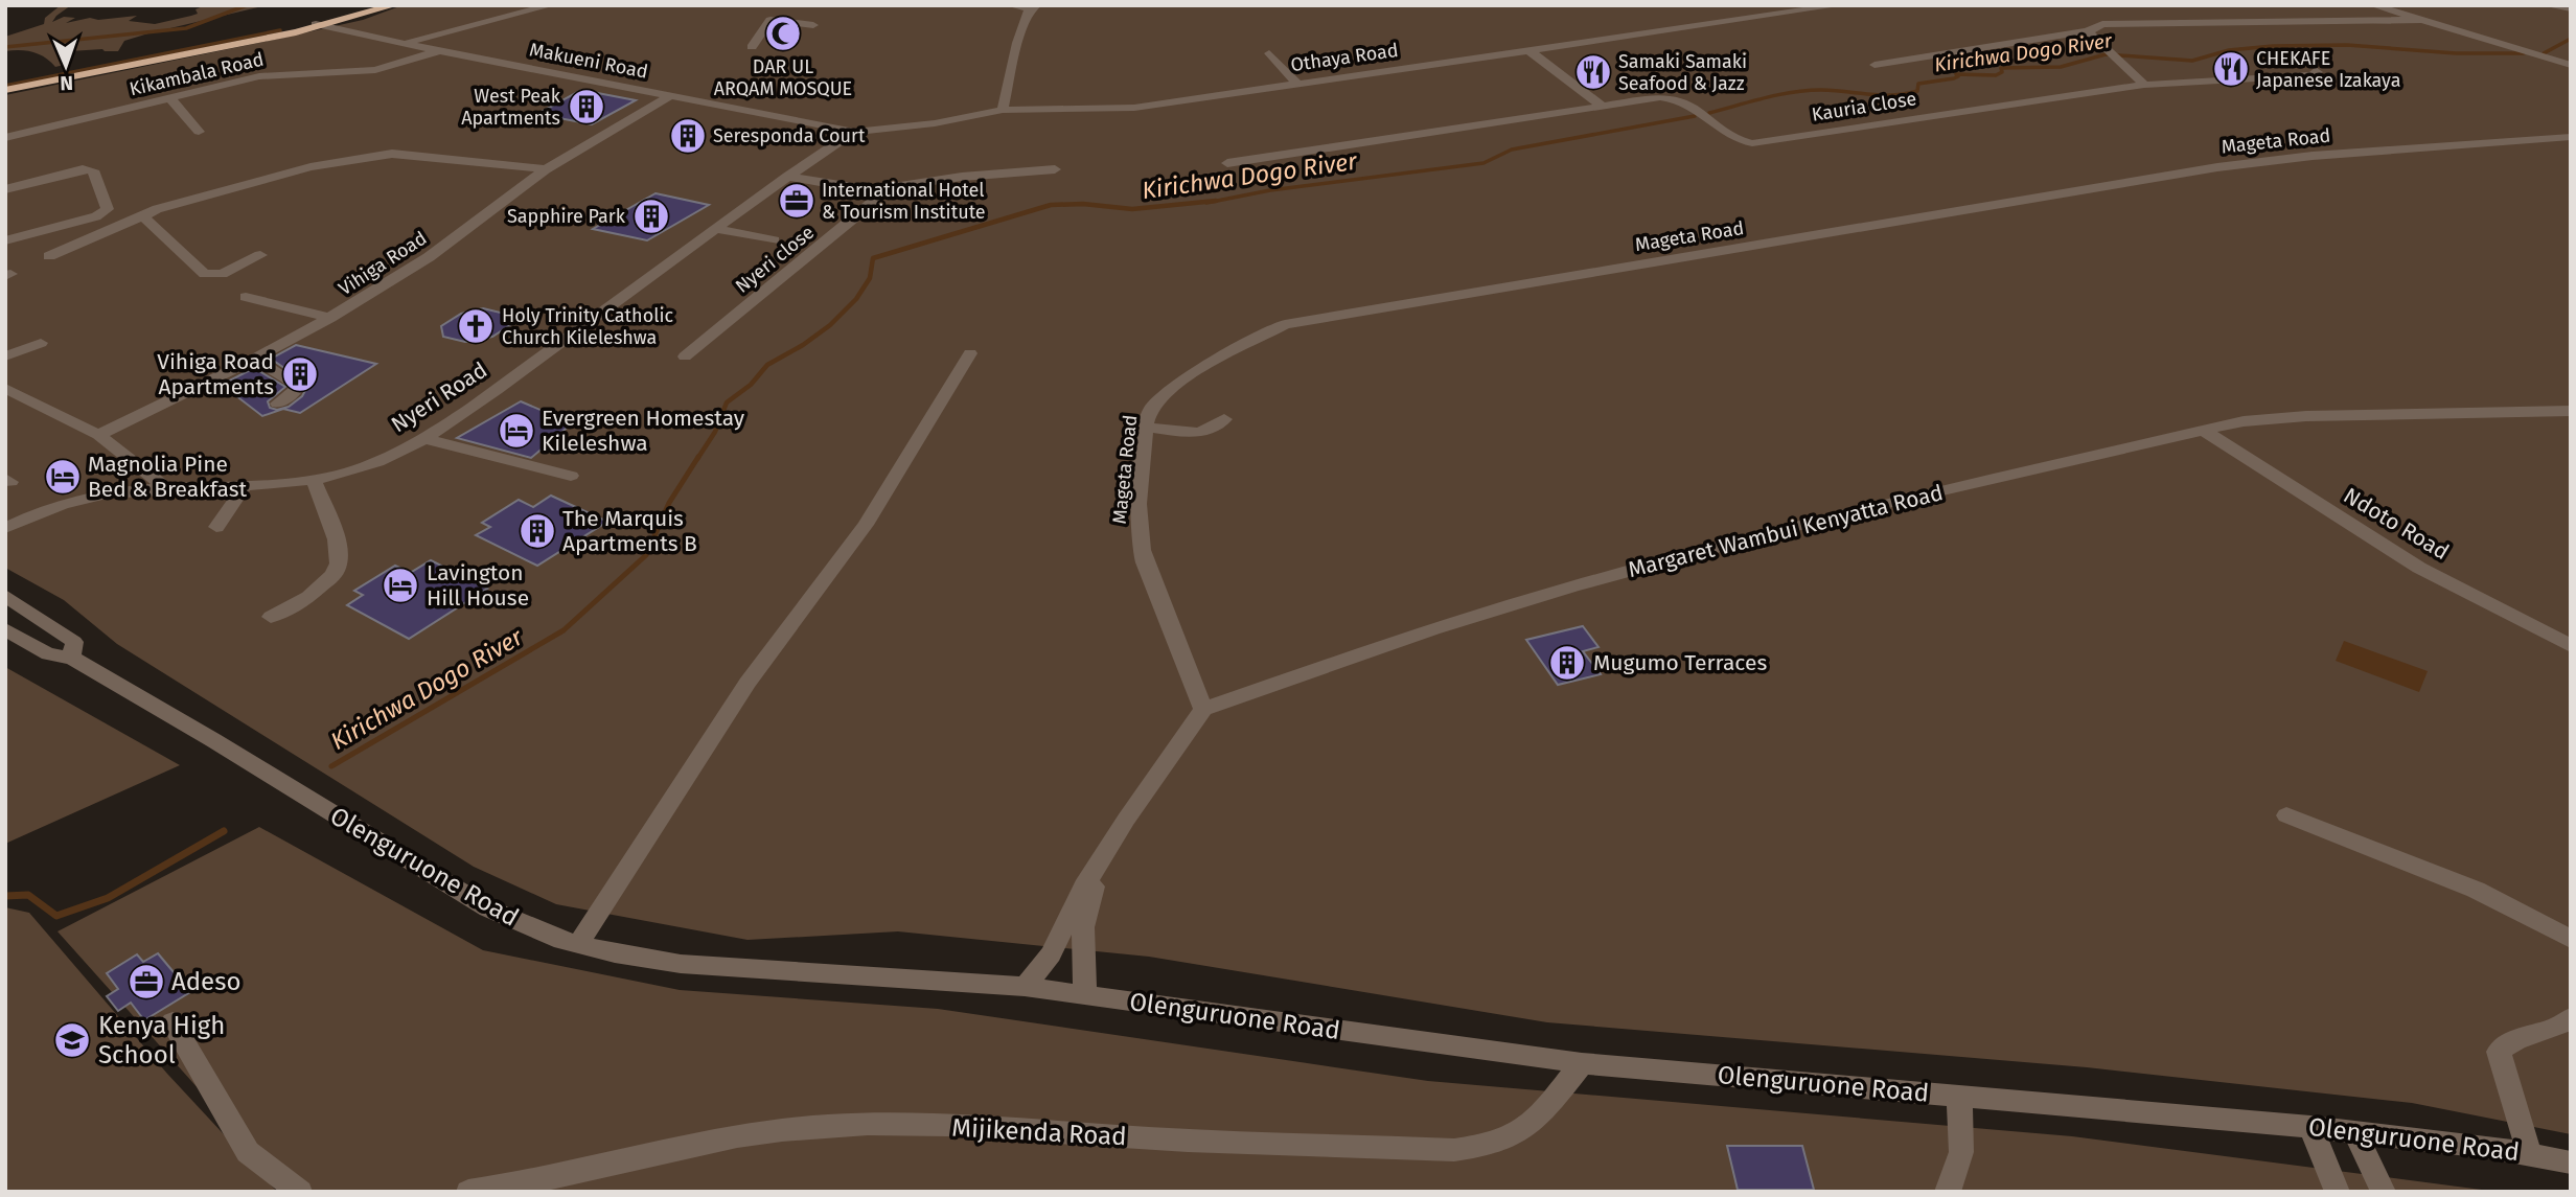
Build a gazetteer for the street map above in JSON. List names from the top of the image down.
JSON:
{
  "streets": {
    "street": [
      "Othaya Road",
      "Makueni Road",
      "Kikambala Road",
      "Kauria Close",
      "Mageta Road",
      "Nyeri close",
      "Vihiga Road",
      "Nyeri Road",
      "Ndoto Road",
      "Margaret Wambui Kenyatta Road",
      "Olenguruone Road",
      "Mijikenda Road"
    ]
  },
  "crossings": [
    ["Othaya Road", "Makueni Road"],
    ["Othaya Road", "Nyeri Road"],
    ["Makueni Road", "Kikambala Road"],
    ["Makueni Road", "Vihiga Road"],
    ["Makueni Road", "Nyeri Road"],
    ["Mageta Road", "Margaret Wambui Kenyatta Road"],
    ["Ndoto Road", "Margaret Wambui Kenyatta Road"],
    ["Olenguruone Road", "Mijikenda Road"]
  ],
  "water": ["Kirichwa Dogo River"],
  "places": {
    "mosque": ["DAR UL ARQAM MOSQUE"],
    "restaurant": ["CHEKAFE Japanese Izakaya", "Samaki Samaki Seafood & Jazz"],
    "building": [
      "West Peak Apartments",
      "Seresponda Court",
      "Sapphire Park",
      "Vihiga Road Apartments",
      "The Marquis Apartments B",
      "Mugumo Terraces"
    ],
    "office": ["International Hotel & Tourism Institute", "Adeso"],
    "church": ["Holy Trinity Catholic Church Kileleshwa"],
    "hotel": ["Evergreen Homestay Kileleshwa", "Magnolia Pine Bed & Breakfast", "Lavington Hill House"],
    "school or university": ["Kenya High School"]
  },
  "north": "bottom"
}
